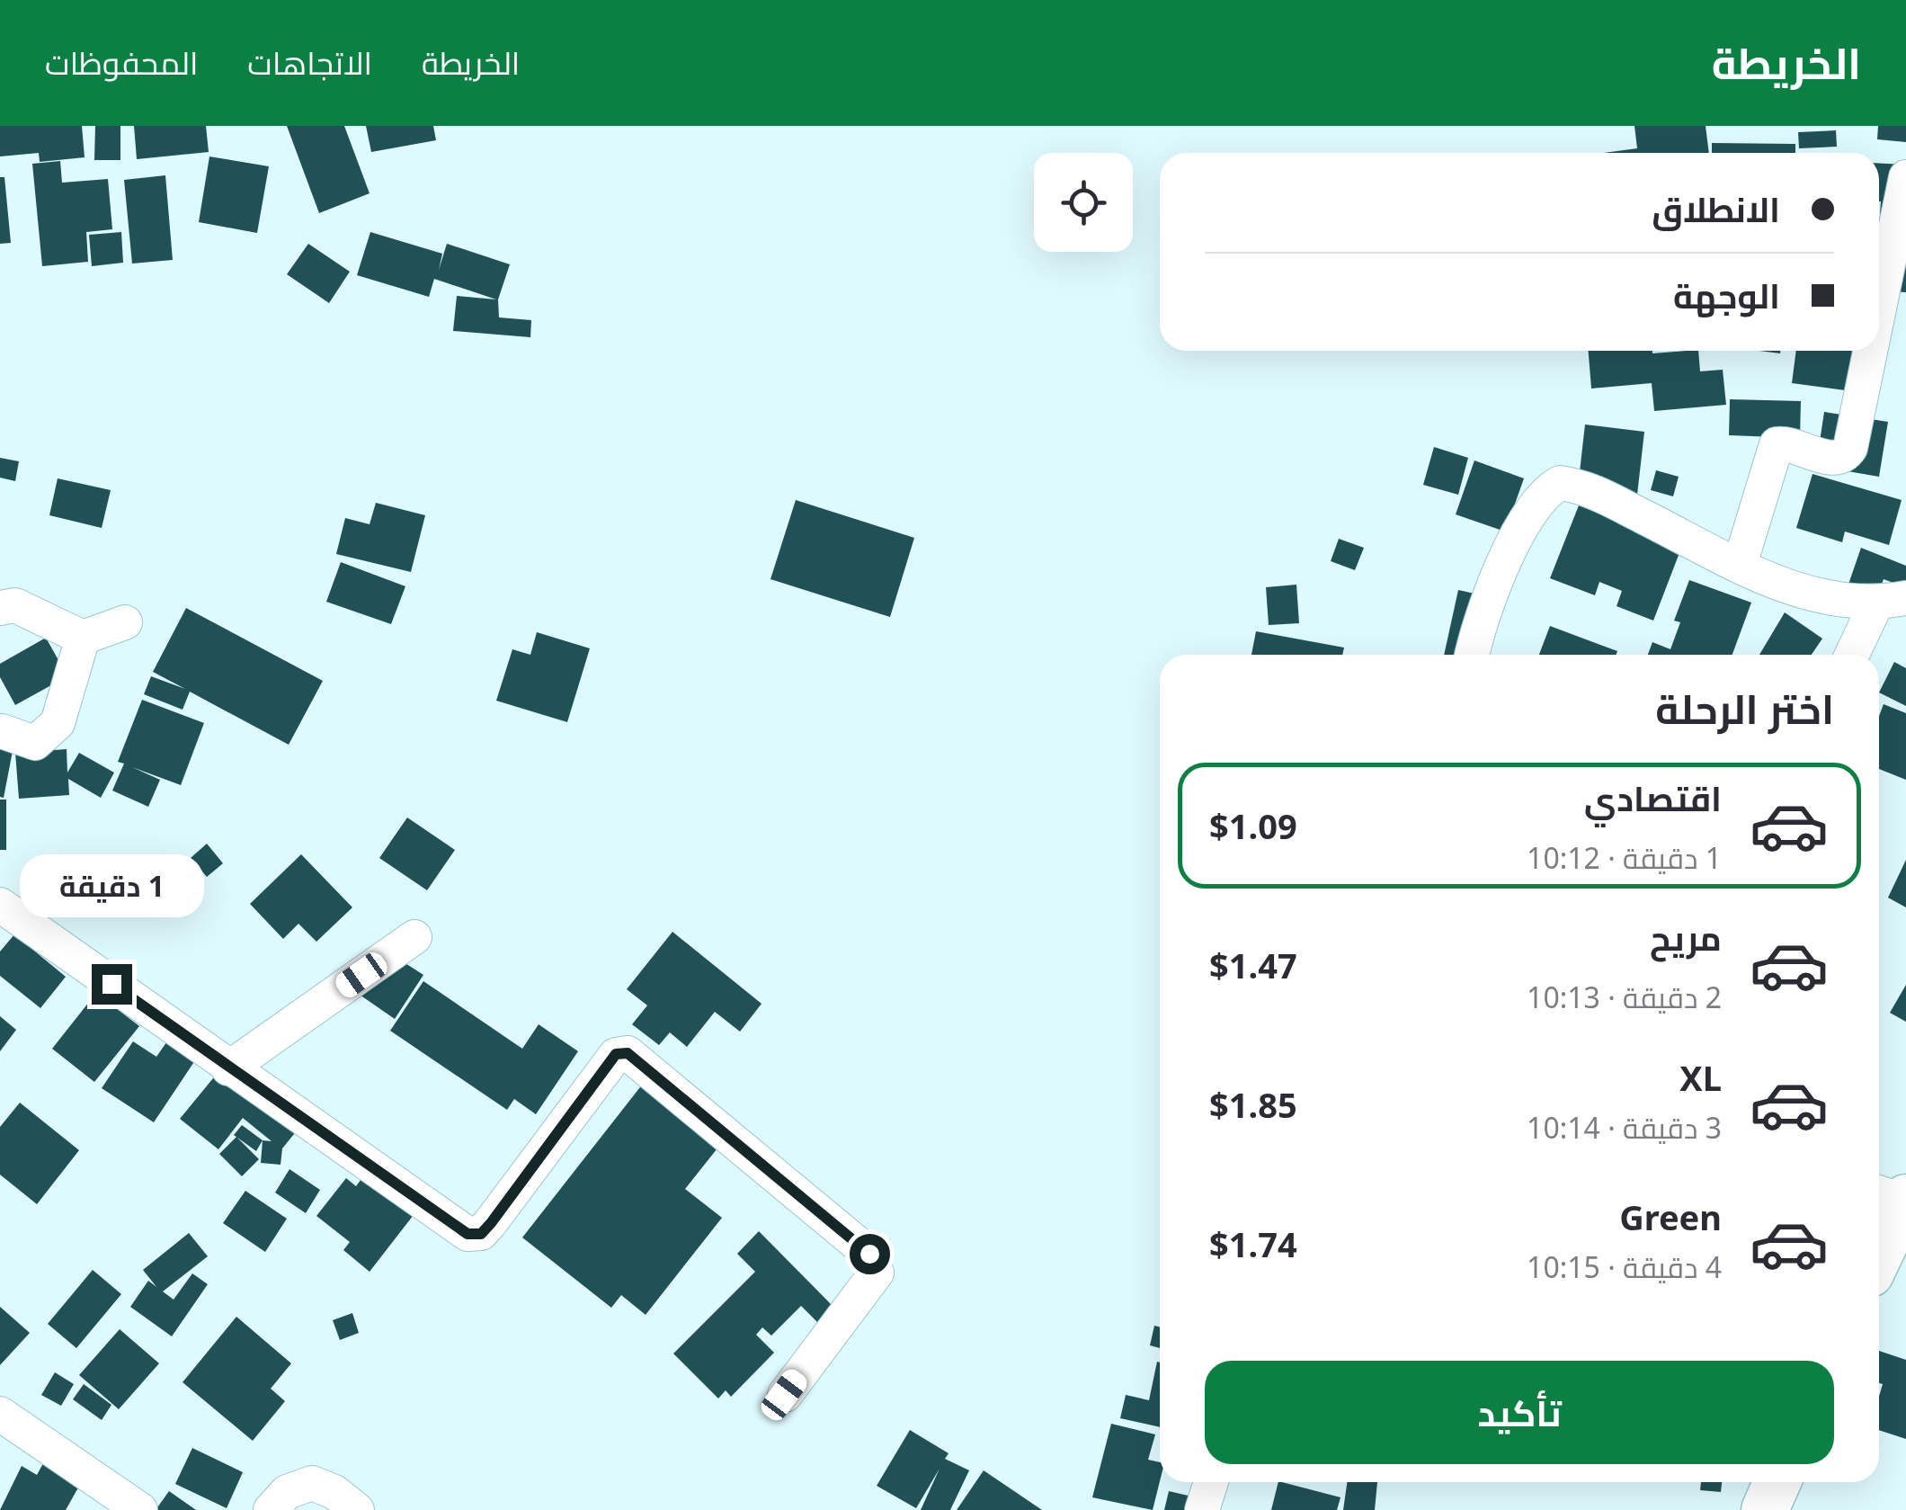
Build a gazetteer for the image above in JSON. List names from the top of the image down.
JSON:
{
  "page": {
    "header": "الخريطة",
    "nav": ["الخريطة", "الاتجاهات", "المحفوظات"],
    "banner": ["الانطلاق", "الوجهة"],
    "heading": "اختر الرحلة",
    "list": [
      {
        "name": "اقتصادي",
        "note": "1 دقيقة · 10:12",
        "value": "$1.09"
      },
      {
        "name": "مريح",
        "note": "2 دقيقة · 10:13",
        "value": "$1.47"
      },
      {
        "name": "XL",
        "note": "3 دقيقة · 10:14",
        "value": "$1.85"
      },
      {
        "name": "Green",
        "note": "4 دقيقة · 10:15",
        "value": "$1.74"
      }
    ],
    "bubble": "1 دقيقة",
    "buttons": "تأكيد"
  }
}
